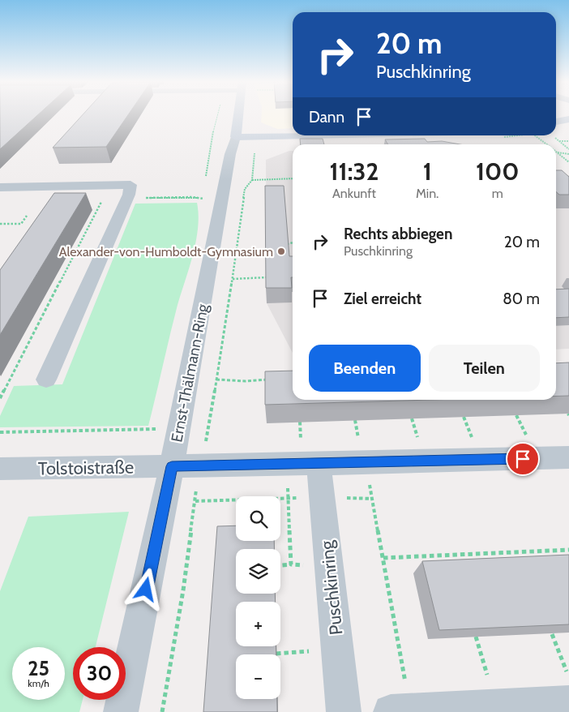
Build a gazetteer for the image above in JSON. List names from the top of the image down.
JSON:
{
  "streets": {
    "street": ["Ernst-Thälmann-Ring", "Tolstoistraße", "Puschkinring"]
  },
  "crossings": [
    ["Ernst-Thälmann-Ring", "Tolstoistraße"]
  ],
  "places": ["Alexander-von-Humboldt-Gymnasium"],
  "page": {
    "turn": ["20 m", "Puschkinring"],
    "then": "Dann",
    "eta": [
      "11:32",
      "Ankunft",
      "1",
      "Min.",
      "100",
      "m"
    ],
    "list": [
      {
        "name": "Rechts abbiegen",
        "note": "Puschkinring",
        "value": "20 m"
      },
      {
        "name": "Ziel erreicht",
        "value": "80 m"
      }
    ],
    "buttons": ["Beenden", "Teilen"],
    "map_buttons": ["+", "−"],
    "speed": "25 km/h",
    "limit": "30"
  }
}
